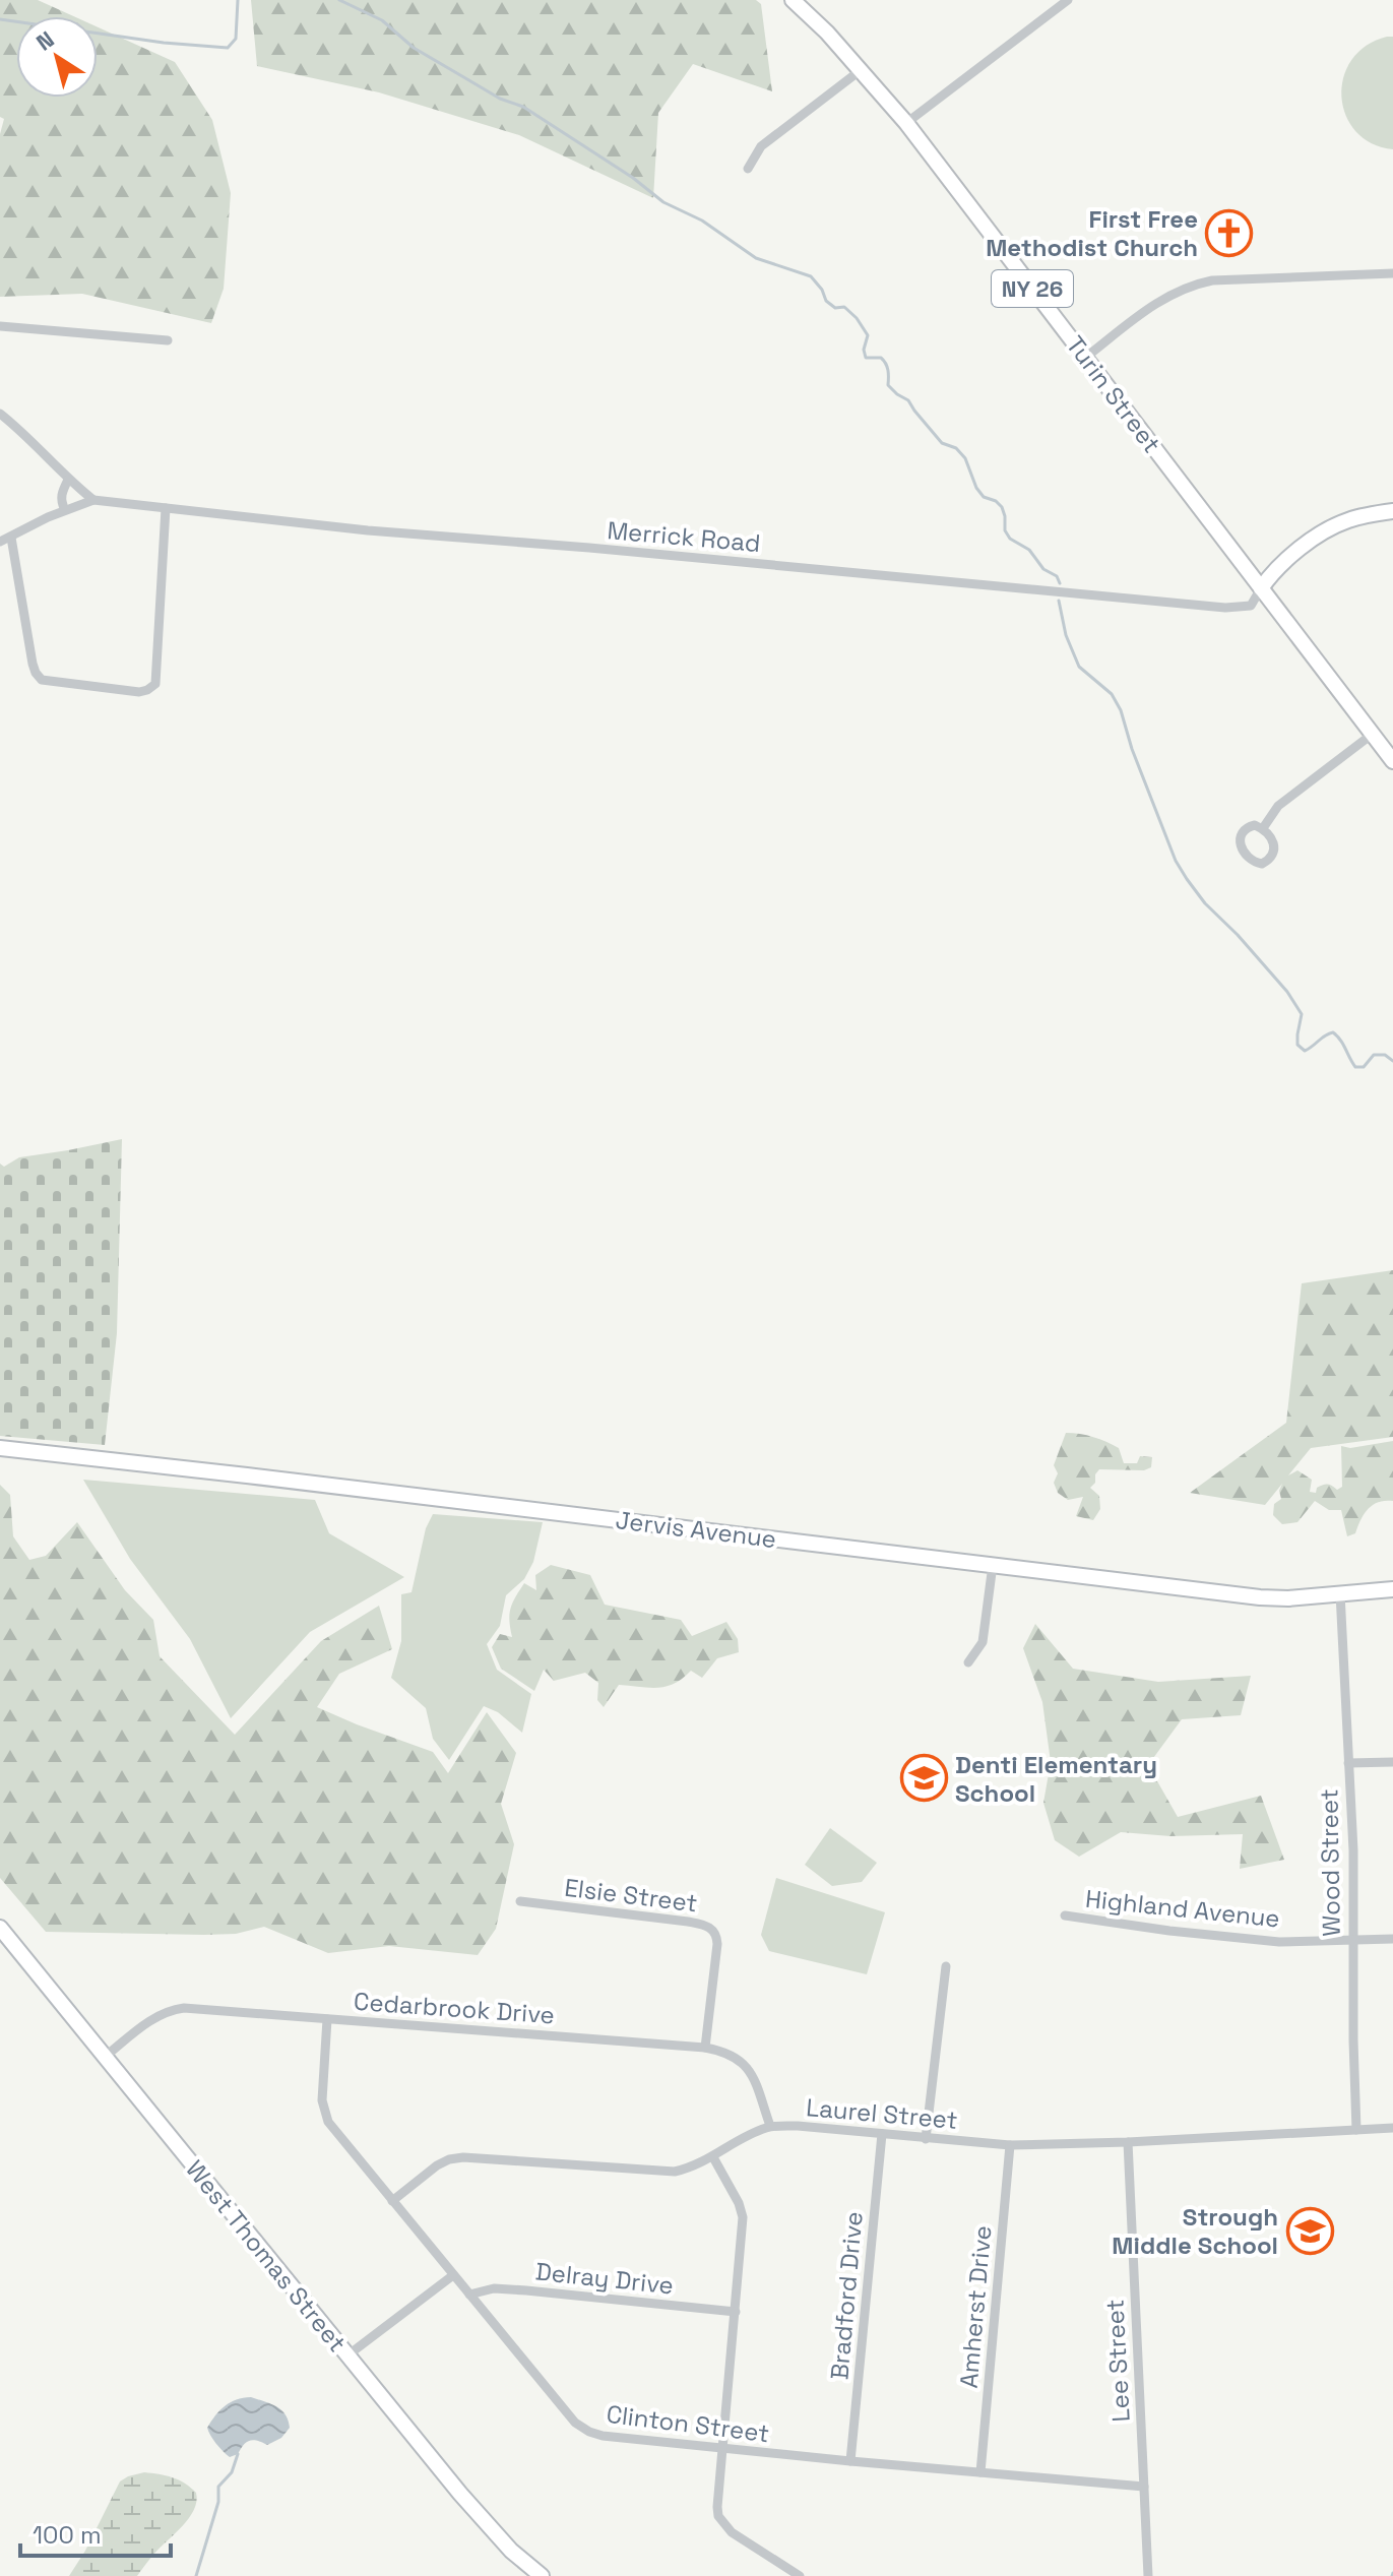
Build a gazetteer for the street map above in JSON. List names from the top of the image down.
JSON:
{
  "streets": {
    "street": [
      "NY 26",
      "Turin Street",
      "Merrick Road",
      "Jervis Avenue",
      "Wood Street",
      "Elsie Street",
      "Highland Avenue",
      "Cedarbrook Drive",
      "Laurel Street",
      "West Thomas Street",
      "Delray Drive",
      "Bradford Drive",
      "Amherst Drive",
      "Lee Street",
      "Clinton Street"
    ]
  },
  "crossings": [
    ["Turin Street", "Merrick Road"],
    ["Jervis Avenue", "Wood Street"],
    ["Wood Street", "Highland Avenue"],
    ["Wood Street", "Laurel Street"],
    ["Elsie Street", "Cedarbrook Drive"],
    ["Cedarbrook Drive", "Laurel Street"],
    ["Cedarbrook Drive", "West Thomas Street"],
    ["Cedarbrook Drive", "Clinton Street"],
    ["Laurel Street", "Bradford Drive"],
    ["Laurel Street", "Amherst Drive"],
    ["Laurel Street", "Lee Street"],
    ["Laurel Street", "Clinton Street"],
    ["Delray Drive", "Clinton Street"],
    ["Bradford Drive", "Clinton Street"],
    ["Amherst Drive", "Clinton Street"],
    ["Lee Street", "Clinton Street"]
  ],
  "places": {
    "church": ["First Free Methodist Church"],
    "school or university": ["Denti Elementary School", "Strough Middle School"]
  },
  "scale_bar": "100 m",
  "north": "top left"
}
